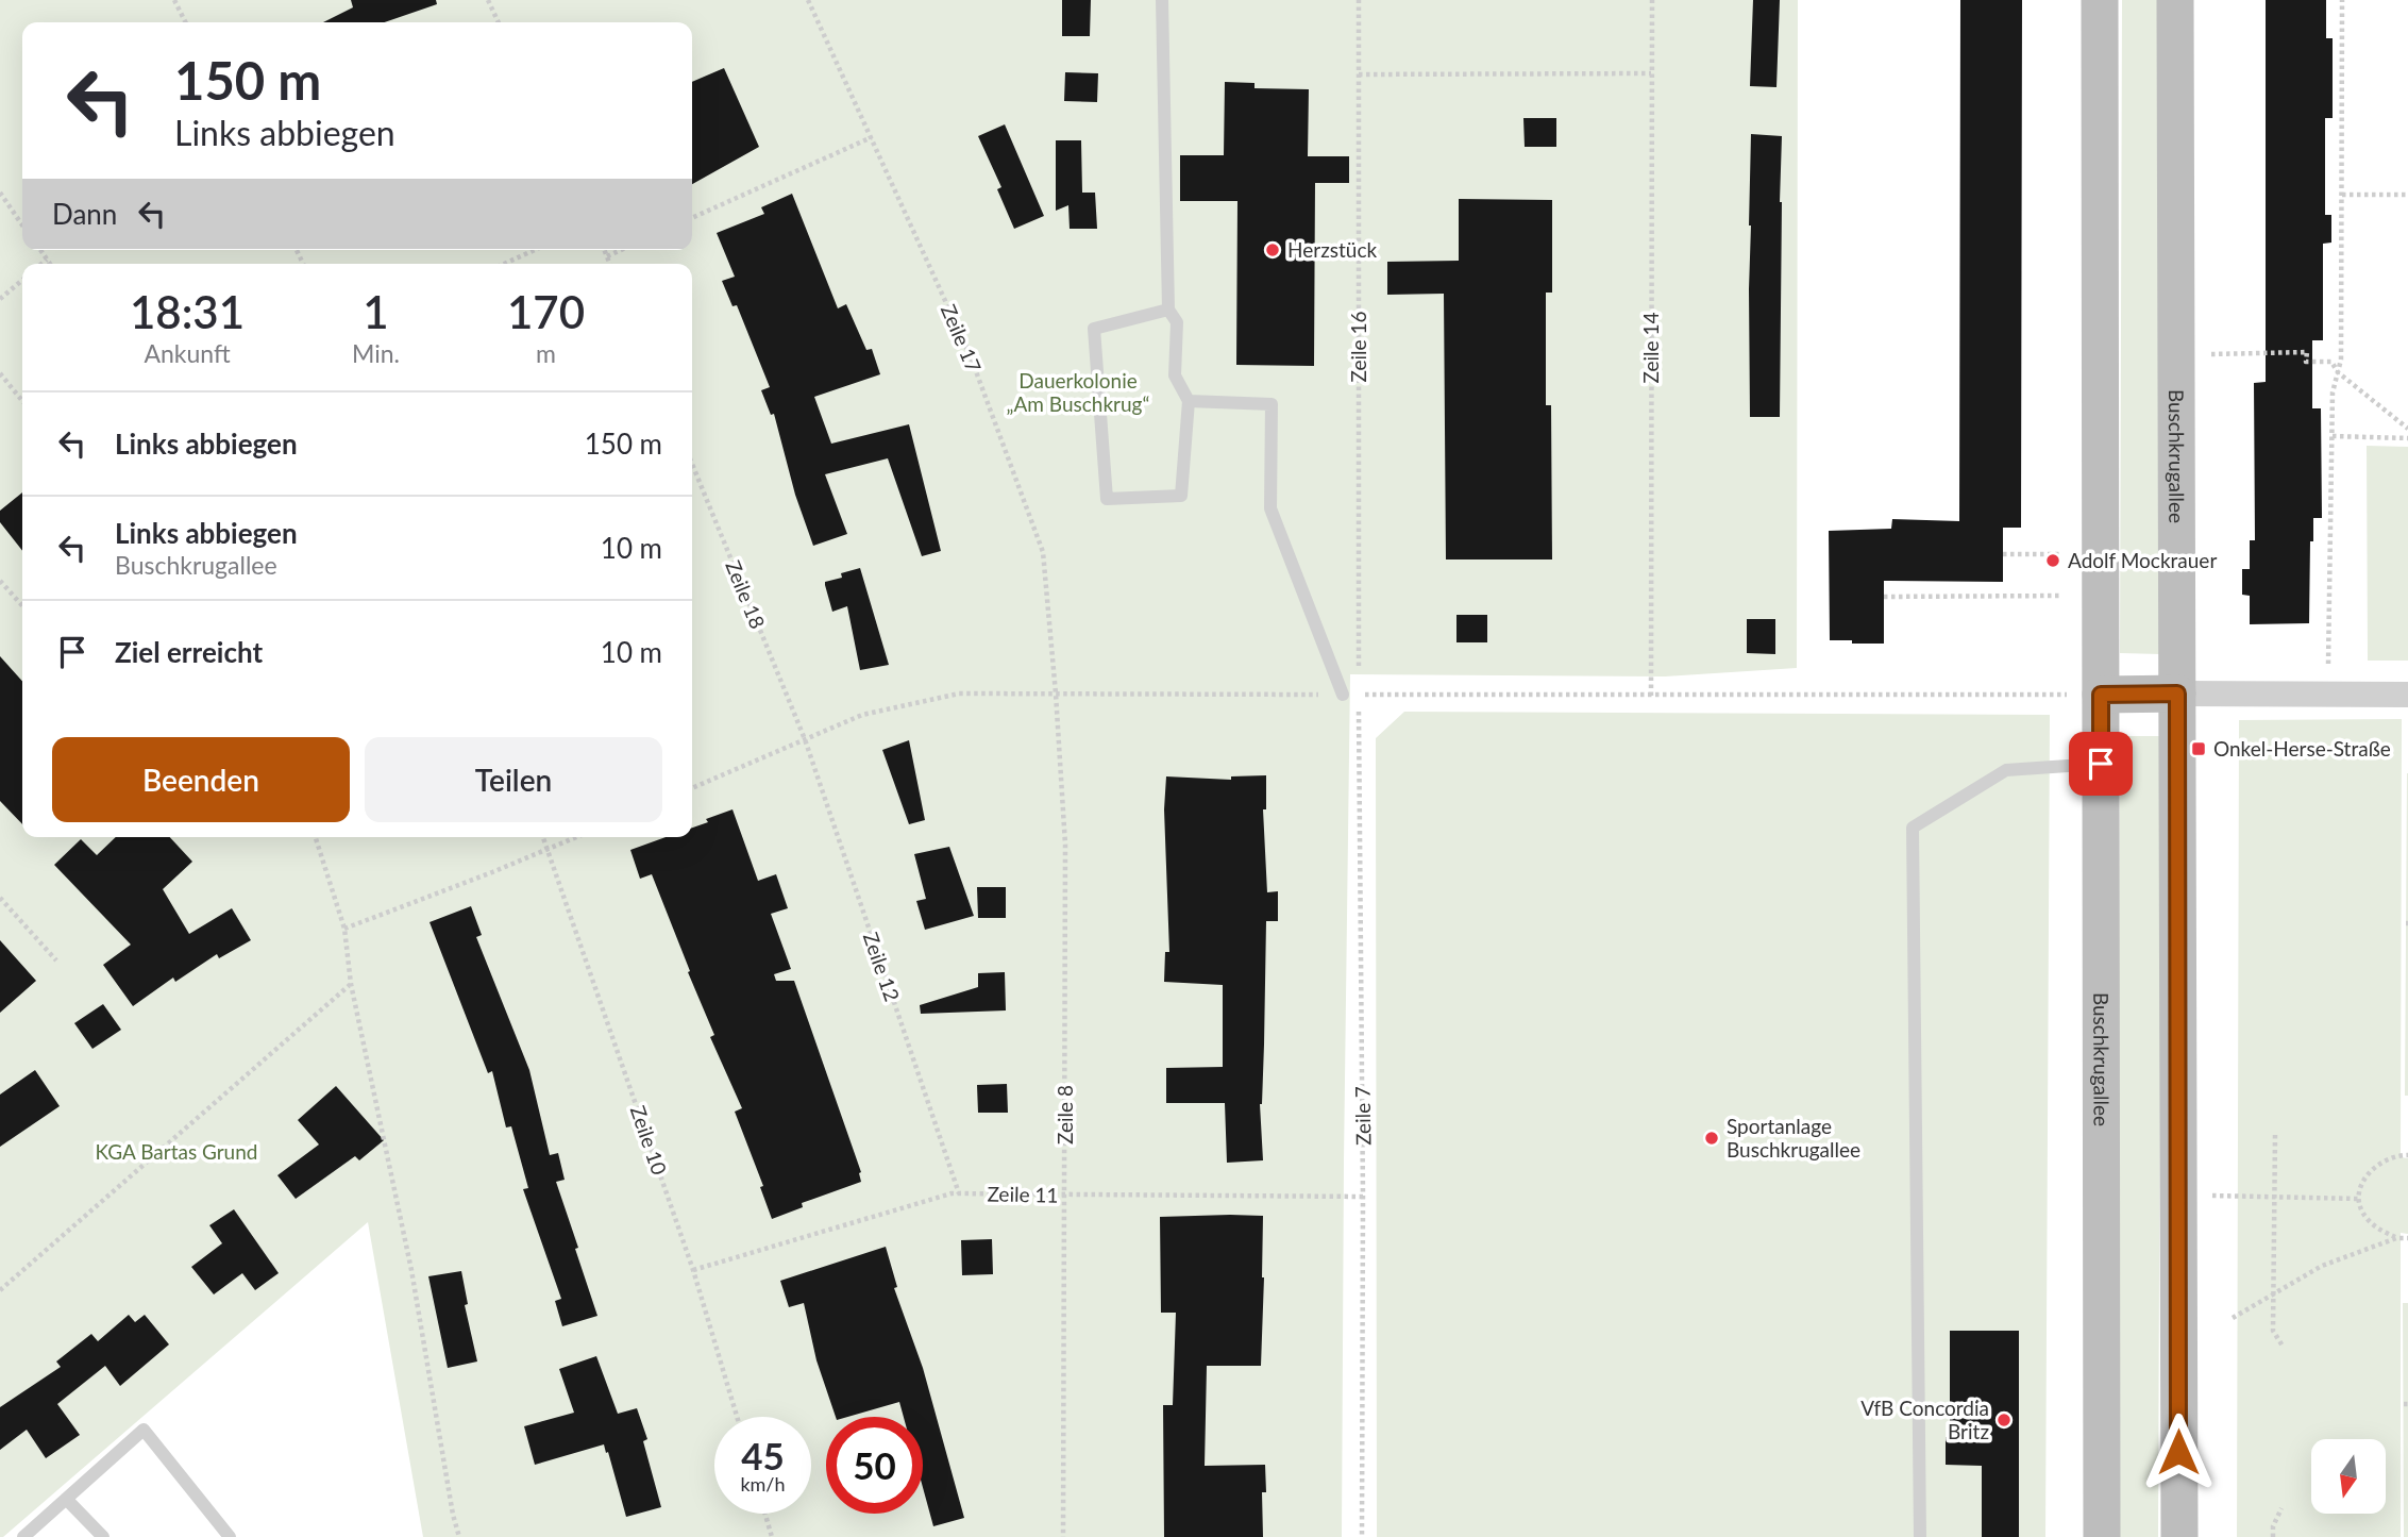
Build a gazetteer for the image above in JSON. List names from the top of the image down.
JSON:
{
  "streets": {
    "main road": ["Buschkrugallee"],
    "path": [
      "Zeile 17",
      "Zeile 16",
      "Zeile 14",
      "Zeile 18",
      "Zeile 12",
      "Zeile 8",
      "Zeile 7",
      "Zeile 10",
      "Zeile 11"
    ]
  },
  "crossings": [
    ["Zeile 17", "Zeile 8"],
    ["Zeile 16", "Zeile 7"],
    ["Zeile 18", "Zeile 12"],
    ["Zeile 12", "Zeile 11"],
    ["Zeile 8", "Zeile 11"],
    ["Zeile 7", "Zeile 11"],
    ["Zeile 10", "Zeile 11"]
  ],
  "parks": ["Dauerkolonie „Am Buschkrug“", "KGA Bartas Grund"],
  "places": {
    "other": [
      "Herzstück",
      "Adolf Mockrauer",
      "Sportanlage Buschkrugallee",
      "VfB Concordia Britz"
    ],
    "transit": ["Onkel-Herse-Straße"]
  },
  "north": "bottom",
  "page": {
    "turn": ["150 m", "Links abbiegen"],
    "then": "Dann",
    "eta": [
      "18:31",
      "Ankunft",
      "1",
      "Min.",
      "170",
      "m"
    ],
    "list": [
      {
        "name": "Links abbiegen",
        "value": "150 m"
      },
      {
        "name": "Links abbiegen",
        "note": "Buschkrugallee",
        "value": "10 m"
      },
      {
        "name": "Ziel erreicht",
        "value": "10 m"
      }
    ],
    "buttons": ["Beenden", "Teilen"],
    "speed": "45 km/h",
    "limit": "50"
  }
}
